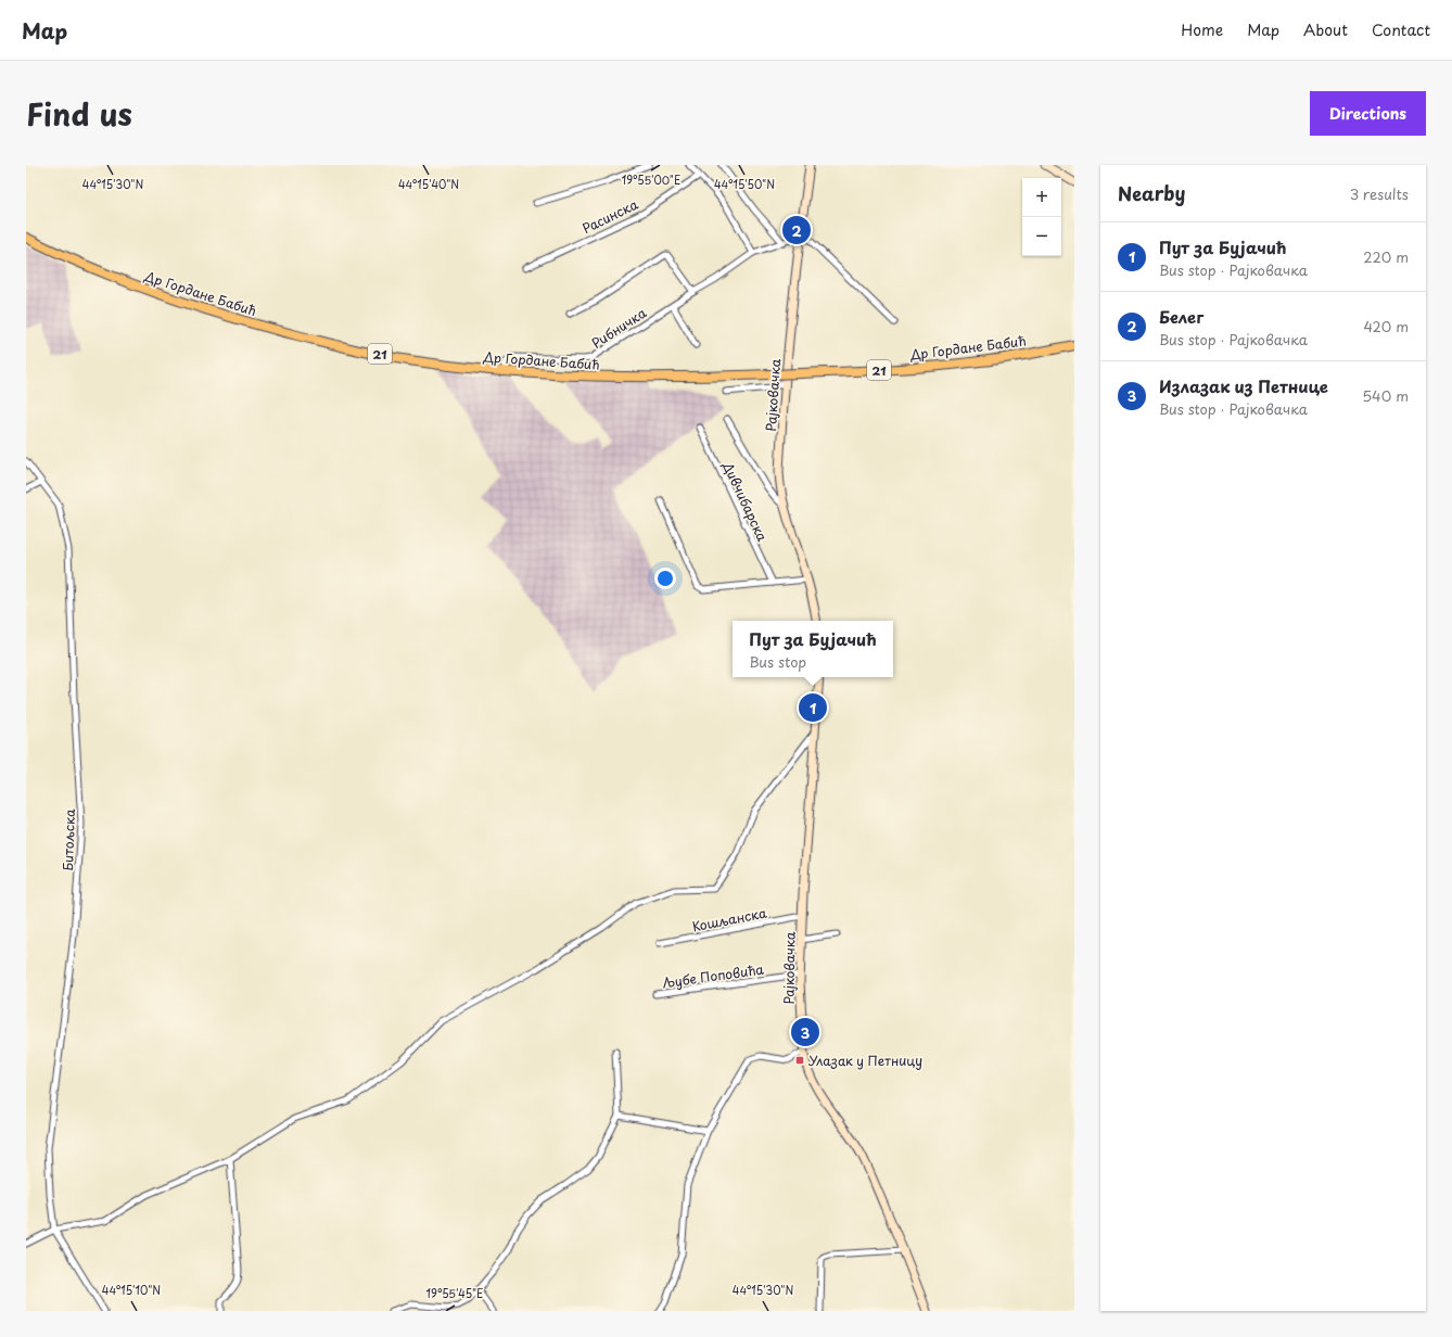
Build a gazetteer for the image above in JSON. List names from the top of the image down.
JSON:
{
  "streets": {
    "main road": ["Др Гордане Бабић", "21", "Рајковачка"],
    "street": [
      "Расинска",
      "Рибничка",
      "Дивчибарска",
      "Битољска",
      "Кошљанска",
      "Љубе Поповића"
    ]
  },
  "crossings": [
    ["Др Гордане Бабић", "Рибничка"],
    ["Рибничка", "Рајковачка"],
    ["Рајковачка", "Кошљанска"],
    ["Рајковачка", "Љубе Поповића"]
  ],
  "places": {
    "transit": ["Улазак у Петницу"]
  },
  "page": {
    "header": "Map",
    "nav": [
      "Home",
      "Map",
      "About",
      "Contact"
    ],
    "title": "Find us",
    "buttons": "Directions",
    "heading": ["Nearby", "3 results"],
    "map_buttons": ["+", "−"],
    "pins": ["2", "1", "3"],
    "list": [
      {
        "mark": "1",
        "name": "Пут за Бујачић",
        "note": "Bus stop · Рајковачка",
        "value": "220 m"
      },
      {
        "mark": "2",
        "name": "Белег",
        "note": "Bus stop · Рајковачка",
        "value": "420 m"
      },
      {
        "mark": "3",
        "name": "Излазак из Петнице",
        "note": "Bus stop · Рајковачка",
        "value": "540 m"
      }
    ],
    "popup": ["Пут за Бујачић", "Bus stop"]
  },
  "coordinates": [
    "19°55'00\"E",
    "44°15'40\"N",
    "44°15'50\"N",
    "44°15'30\"N",
    "44°15'10\"N",
    "19°55'45\"E"
  ]
}
